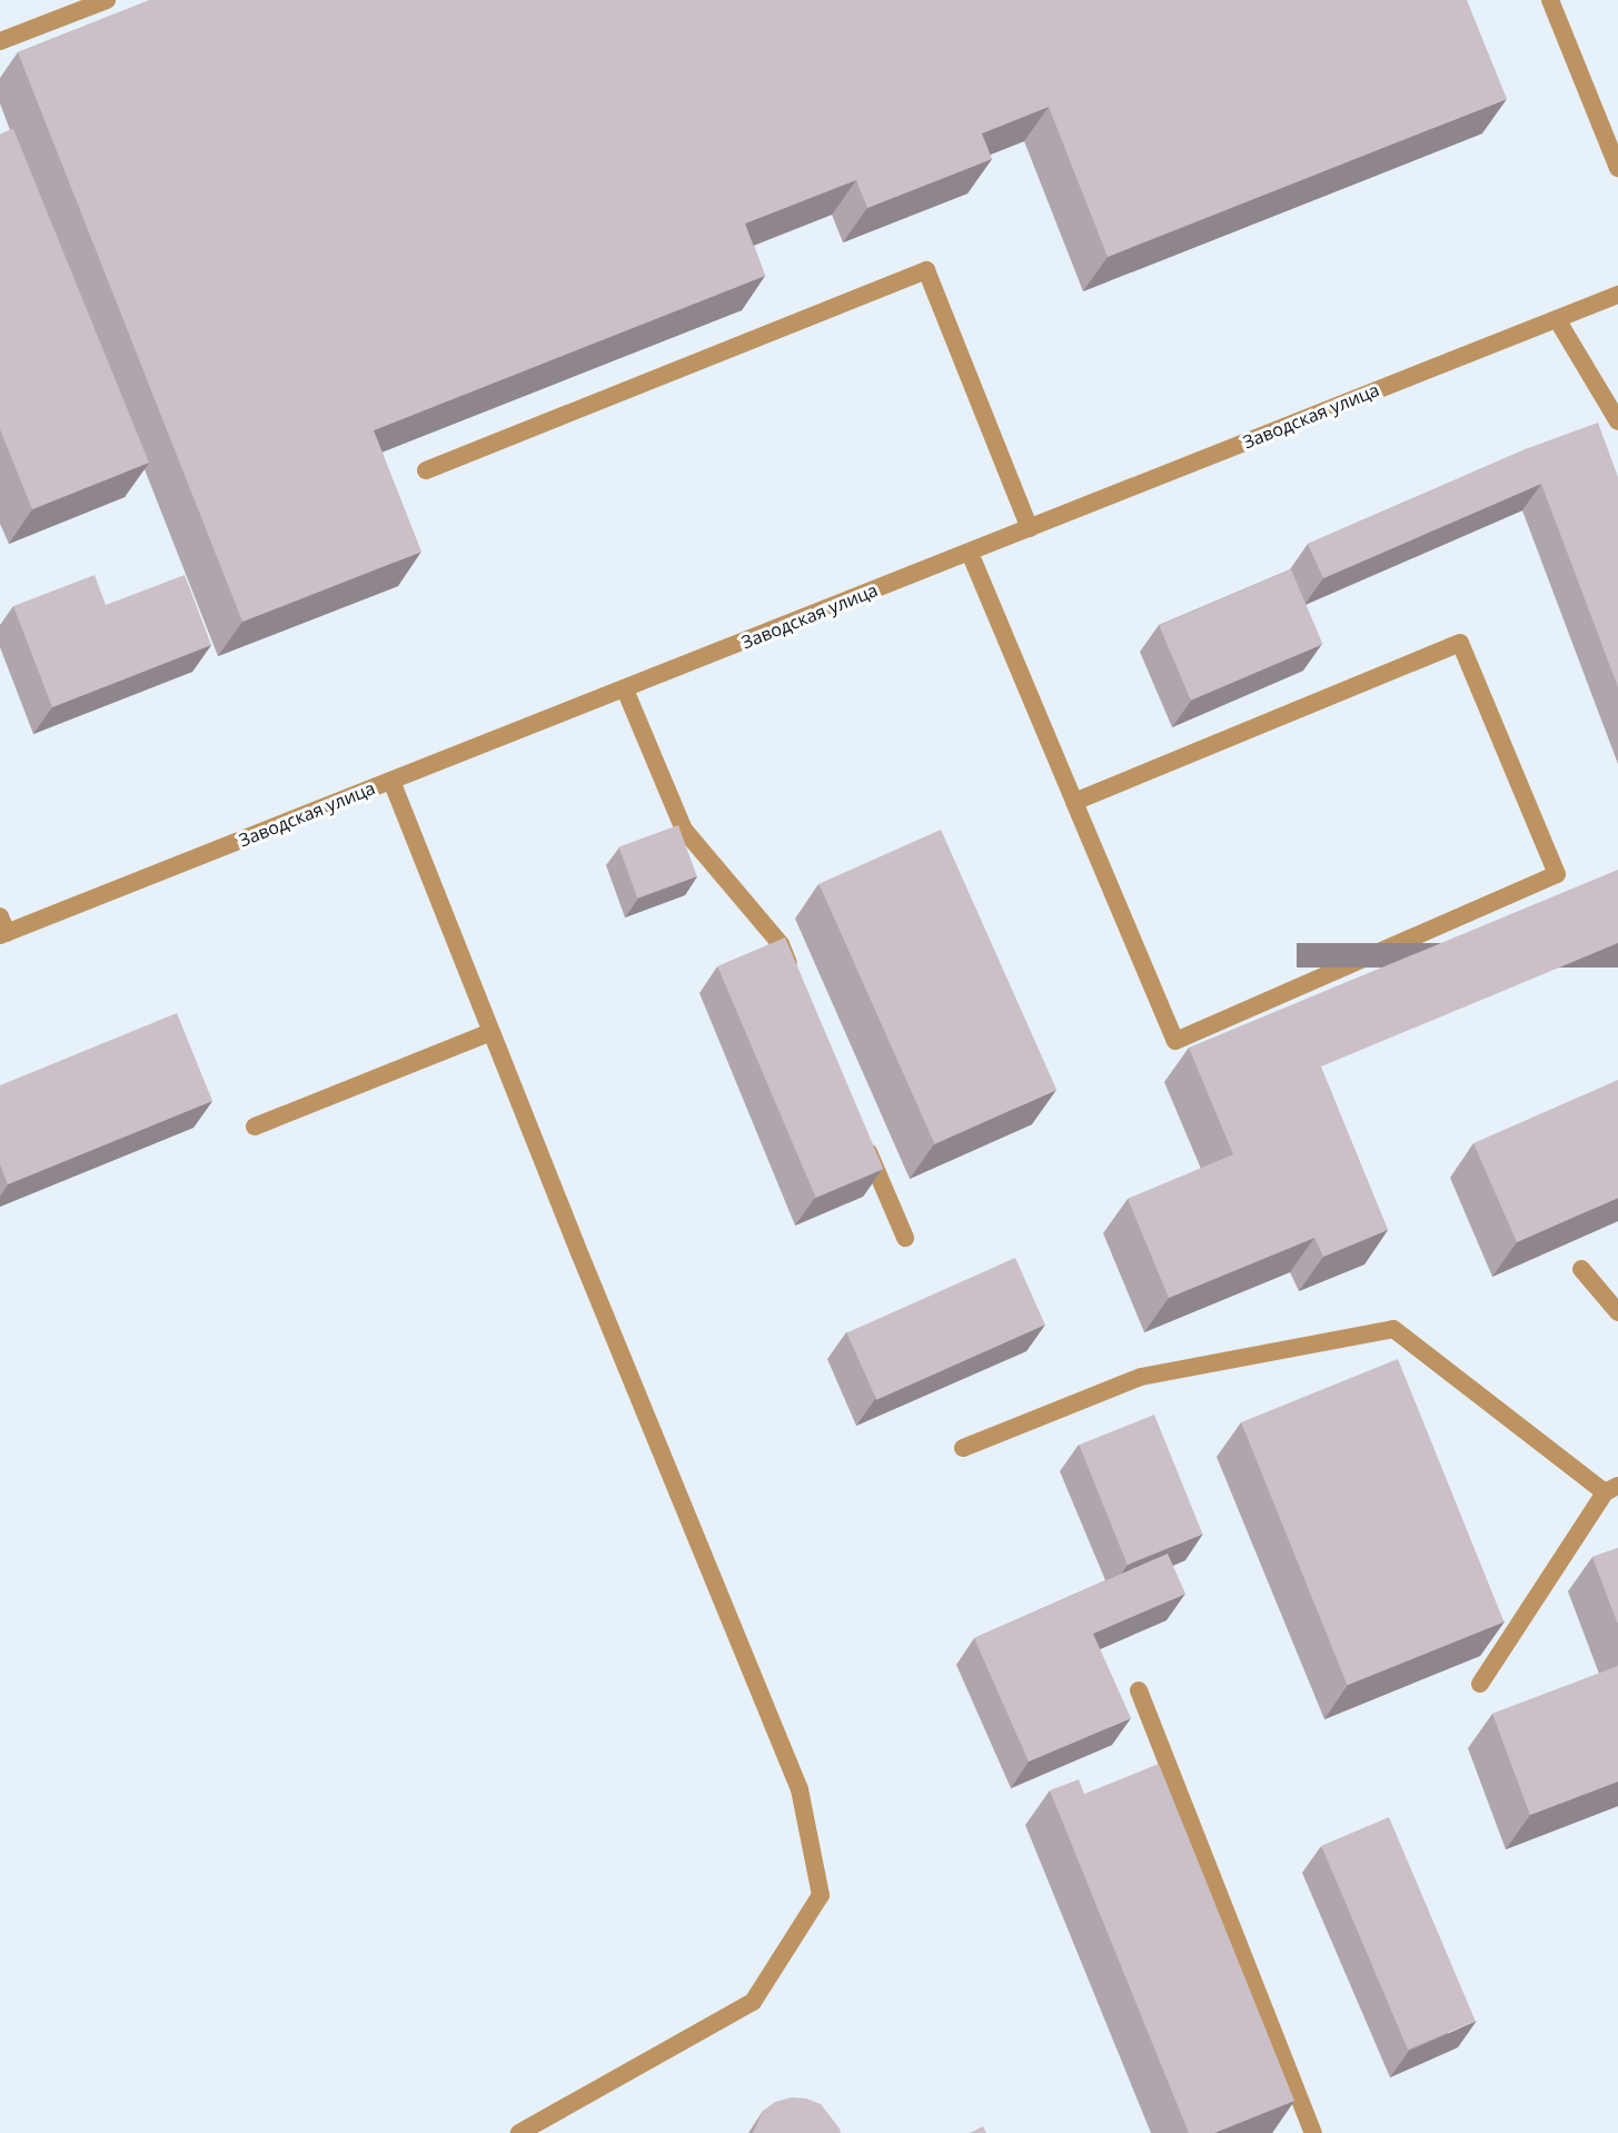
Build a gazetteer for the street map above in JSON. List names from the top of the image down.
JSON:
{
  "streets": {
    "street": ["Заводская улица"]
  }
}
